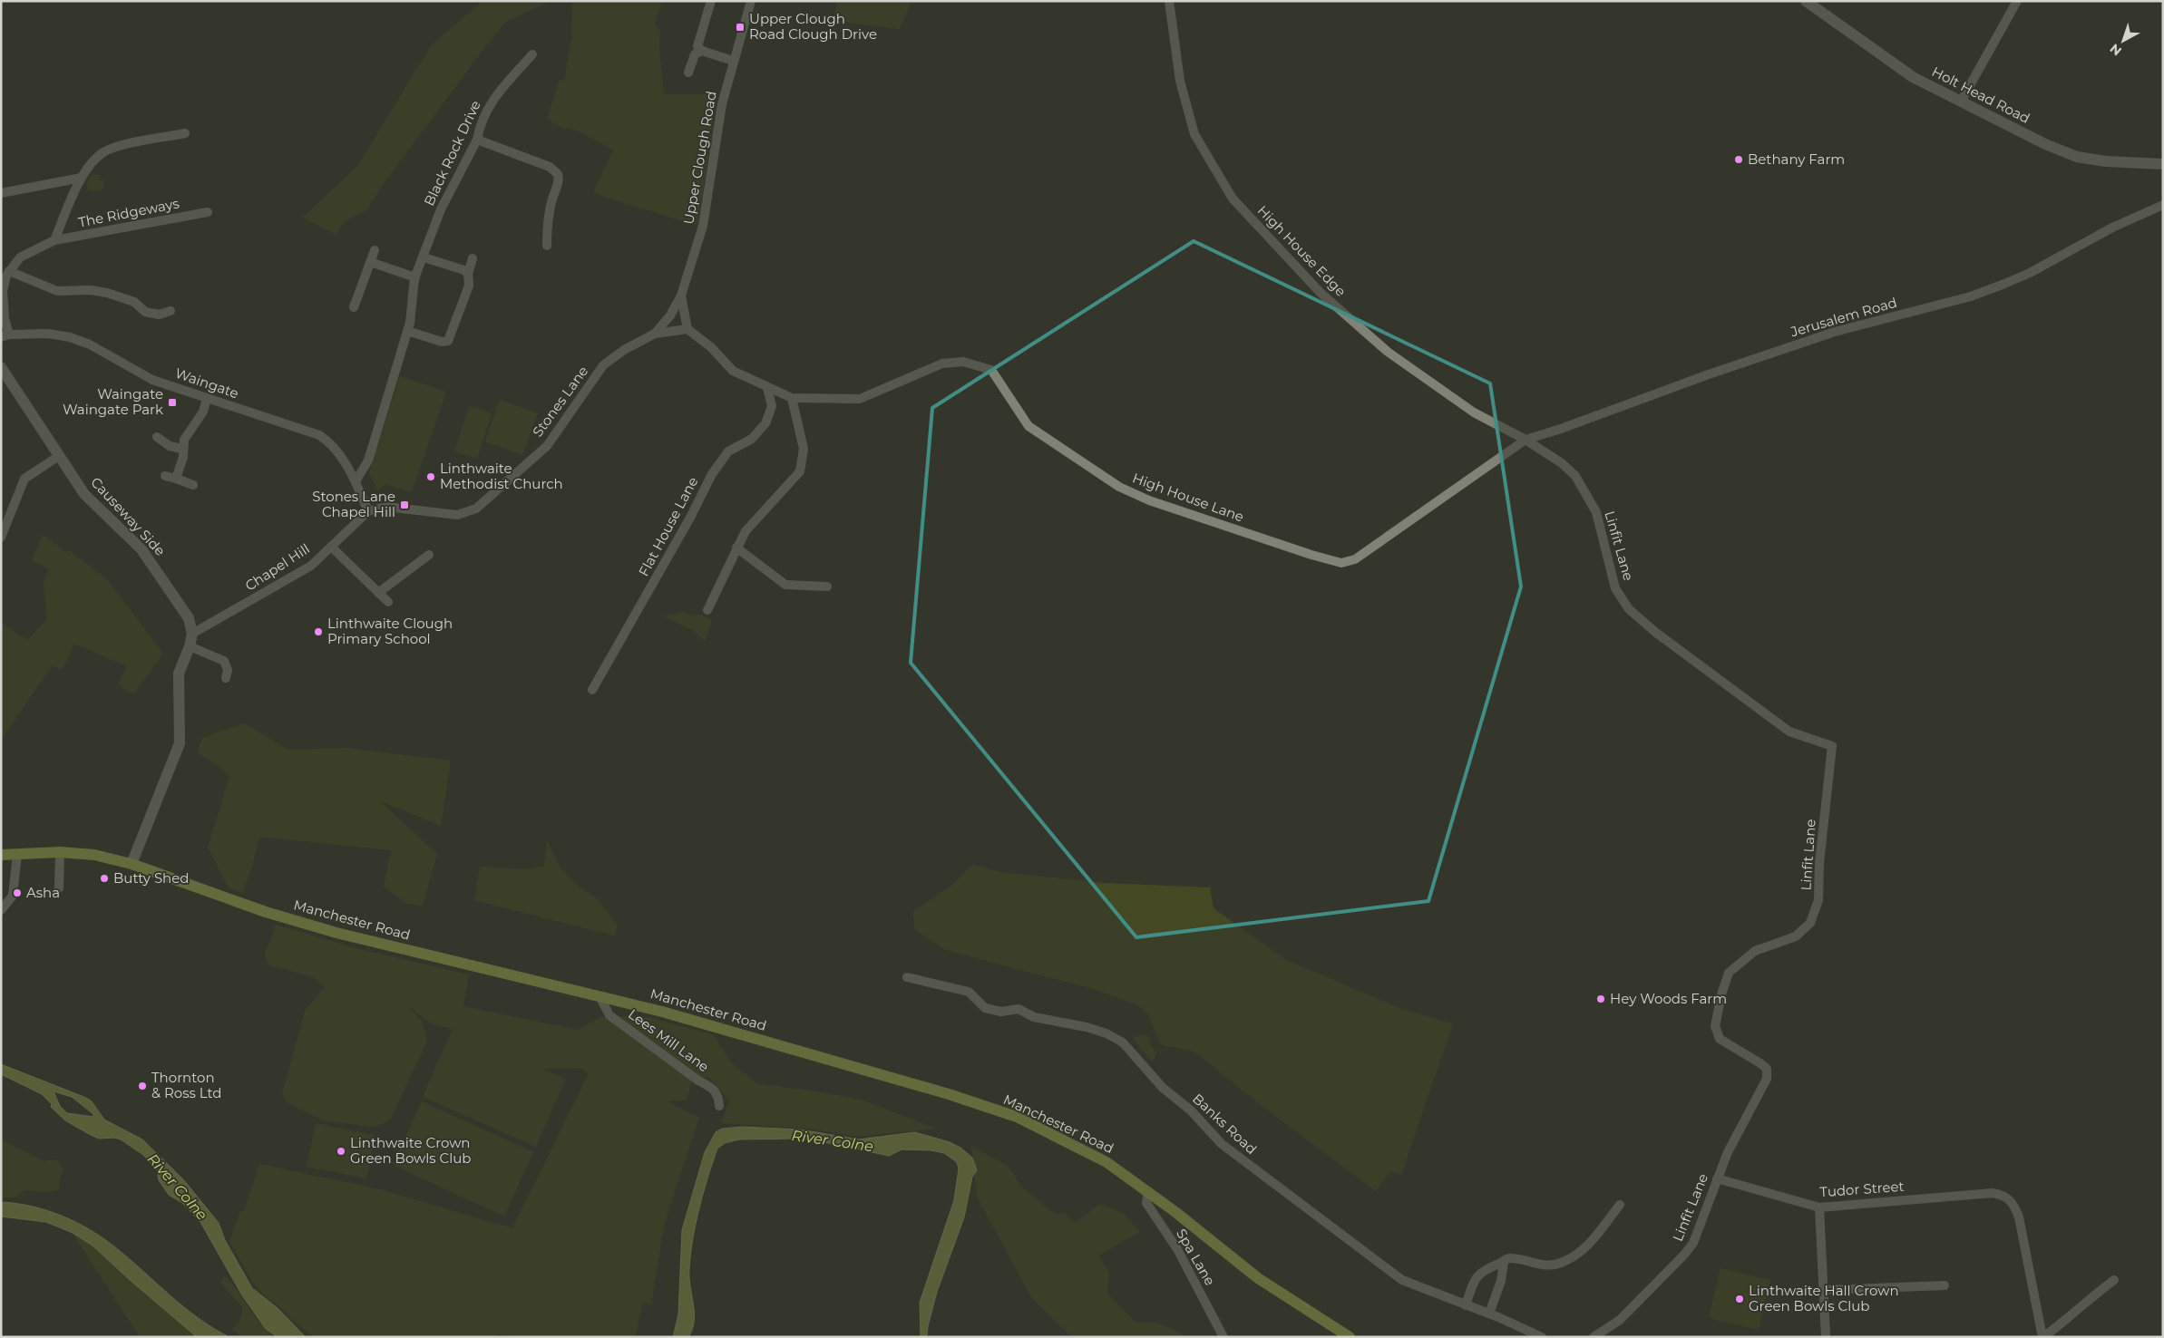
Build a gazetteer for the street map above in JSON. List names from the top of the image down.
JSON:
{
  "streets": {
    "main road": ["Manchester Road"],
    "street": [
      "Holt Head Road",
      "Black Rock Drive",
      "Upper Clough Road",
      "The Ridgeways",
      "High House Edge",
      "Jerusalem Road",
      "Waingate",
      "Stones Lane",
      "High House Lane",
      "Causeway Side",
      "Flat House Lane",
      "Linfit Lane",
      "Chapel Hill",
      "Lees Mill Lane",
      "Banks Road",
      "Tudor Street",
      "Spa Lane"
    ]
  },
  "crossings": [
    ["Black Rock Drive", "Waingate"],
    ["Upper Clough Road", "Stones Lane"],
    ["High House Edge", "Jerusalem Road"],
    ["High House Edge", "High House Lane"],
    ["High House Edge", "Linfit Lane"],
    ["Jerusalem Road", "High House Lane"],
    ["Jerusalem Road", "Linfit Lane"],
    ["Waingate", "Stones Lane"],
    ["Waingate", "Chapel Hill"],
    ["Stones Lane", "Chapel Hill"],
    ["High House Lane", "Flat House Lane"],
    ["High House Lane", "Linfit Lane"],
    ["Causeway Side", "Chapel Hill"],
    ["Linfit Lane", "Tudor Street"],
    ["Manchester Road", "Lees Mill Lane"],
    ["Manchester Road", "Spa Lane"]
  ],
  "water": ["River Colne"],
  "places": {
    "transit": ["Upper Clough Road Clough Drive", "Waingate Waingate Park", "Stones Lane Chapel Hill"],
    "other": [
      "Bethany Farm",
      "Linthwaite Methodist Church",
      "Linthwaite Clough Primary School",
      "Butty Shed",
      "Asha",
      "Hey Woods Farm",
      "Thornton & Ross Ltd",
      "Linthwaite Crown Green Bowls Club",
      "Linthwaite Hall Crown Green Bowls Club"
    ]
  },
  "north": "bottom left"
}
